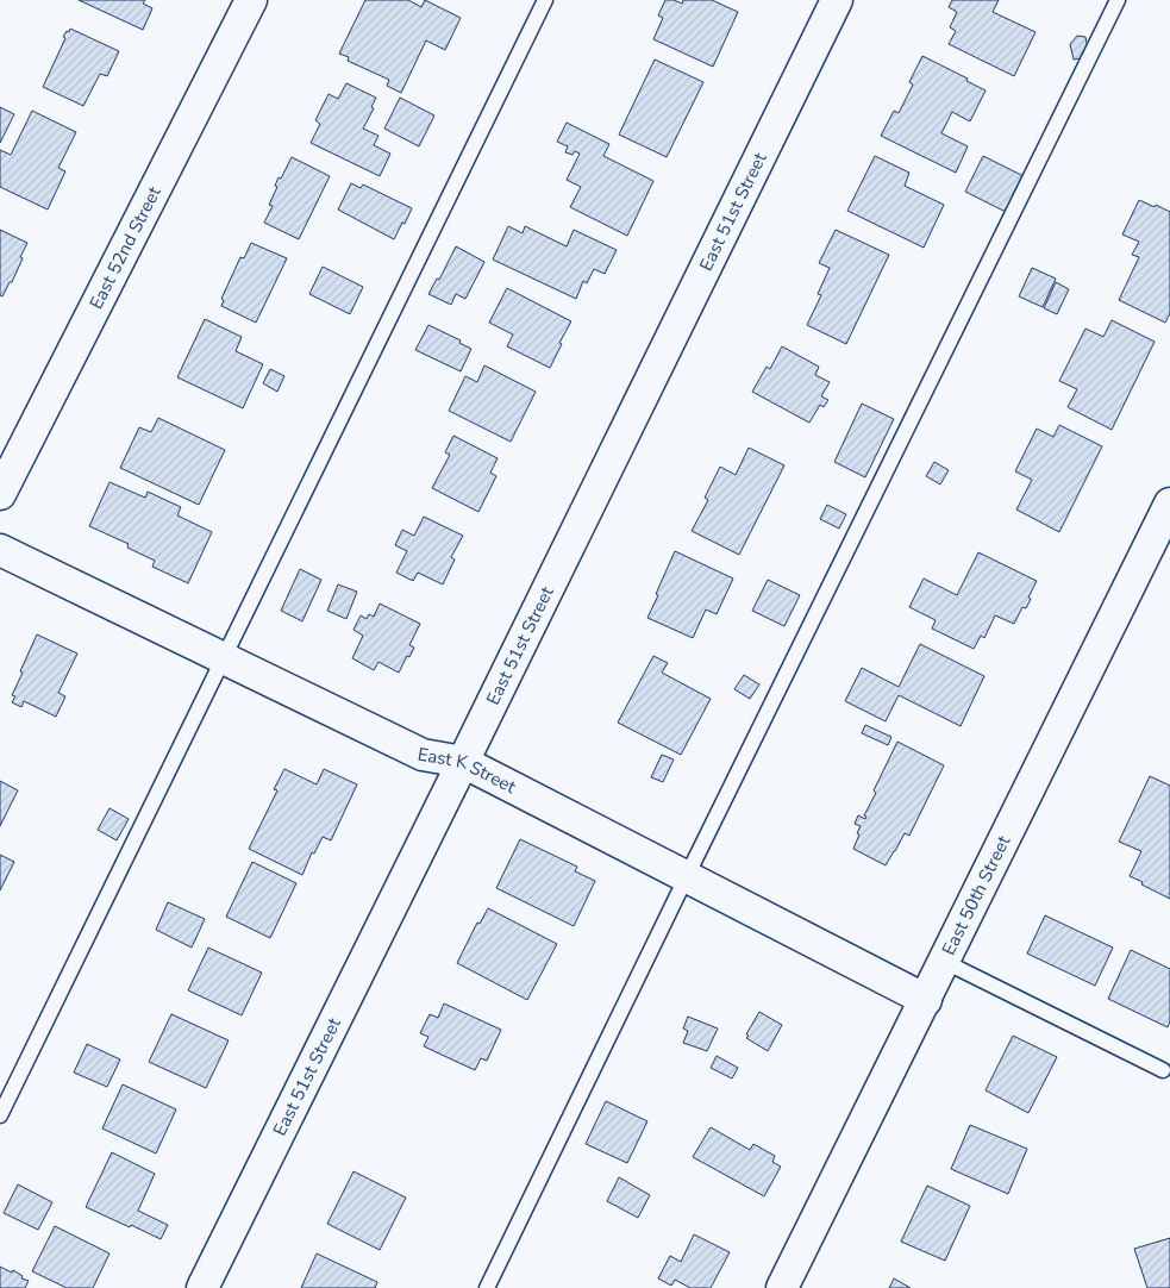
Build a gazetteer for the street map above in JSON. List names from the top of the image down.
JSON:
{
  "streets": {
    "street": [
      "East 51st Street",
      "East 52nd Street",
      "East K Street",
      "East 50th Street"
    ]
  },
  "crossings": [
    ["East 51st Street", "East K Street"],
    ["East K Street", "East 50th Street"]
  ]
}
